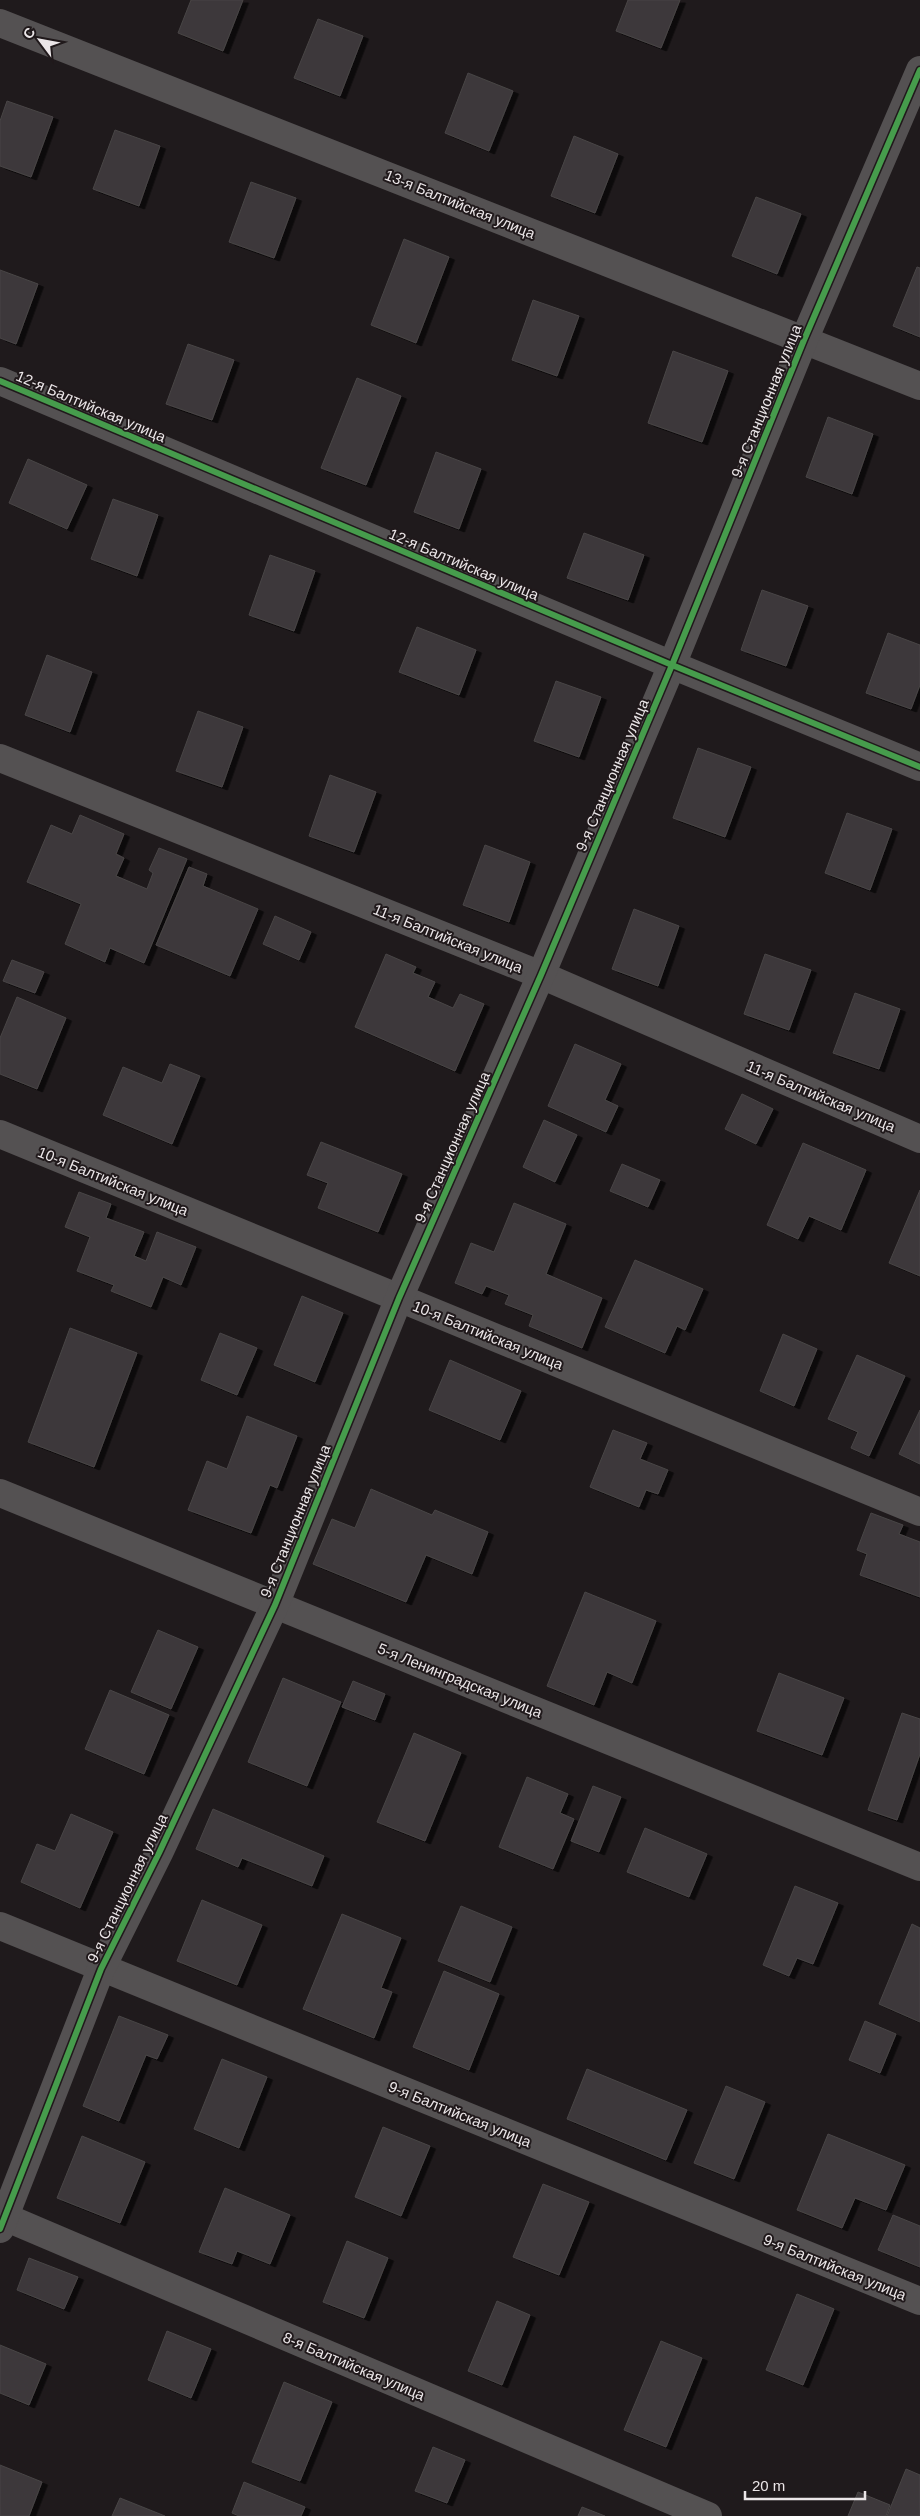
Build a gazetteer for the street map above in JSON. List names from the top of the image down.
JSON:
{
  "streets": {
    "street": [
      "13-я Балтийская улица",
      "9-я Станционная улица",
      "12-я Балтийская улица",
      "11-я Балтийская улица",
      "10-я Балтийская улица",
      "5-я Ленинградская улица",
      "9-я Балтийская улица",
      "8-я Балтийская улица"
    ]
  },
  "crossings": [
    ["13-я Балтийская улица", "9-я Станционная улица"],
    ["9-я Станционная улица", "12-я Балтийская улица"],
    ["9-я Станционная улица", "11-я Балтийская улица"],
    ["9-я Станционная улица", "10-я Балтийская улица"],
    ["9-я Станционная улица", "5-я Ленинградская улица"],
    ["9-я Станционная улица", "9-я Балтийская улица"],
    ["9-я Станционная улица", "8-я Балтийская улица"]
  ],
  "scale_bar": "20 m",
  "north": "top left"
}
